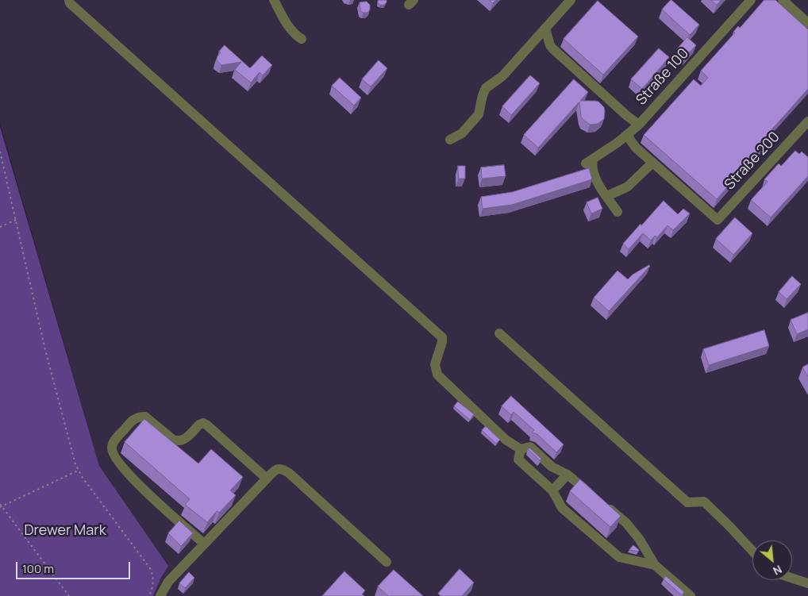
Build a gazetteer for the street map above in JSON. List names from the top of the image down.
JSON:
{
  "streets": {
    "street": ["Straße 100", "Straße 200"]
  },
  "parks": ["Drewer Mark"],
  "scale_bar": "100 m",
  "north": "bottom right"
}
